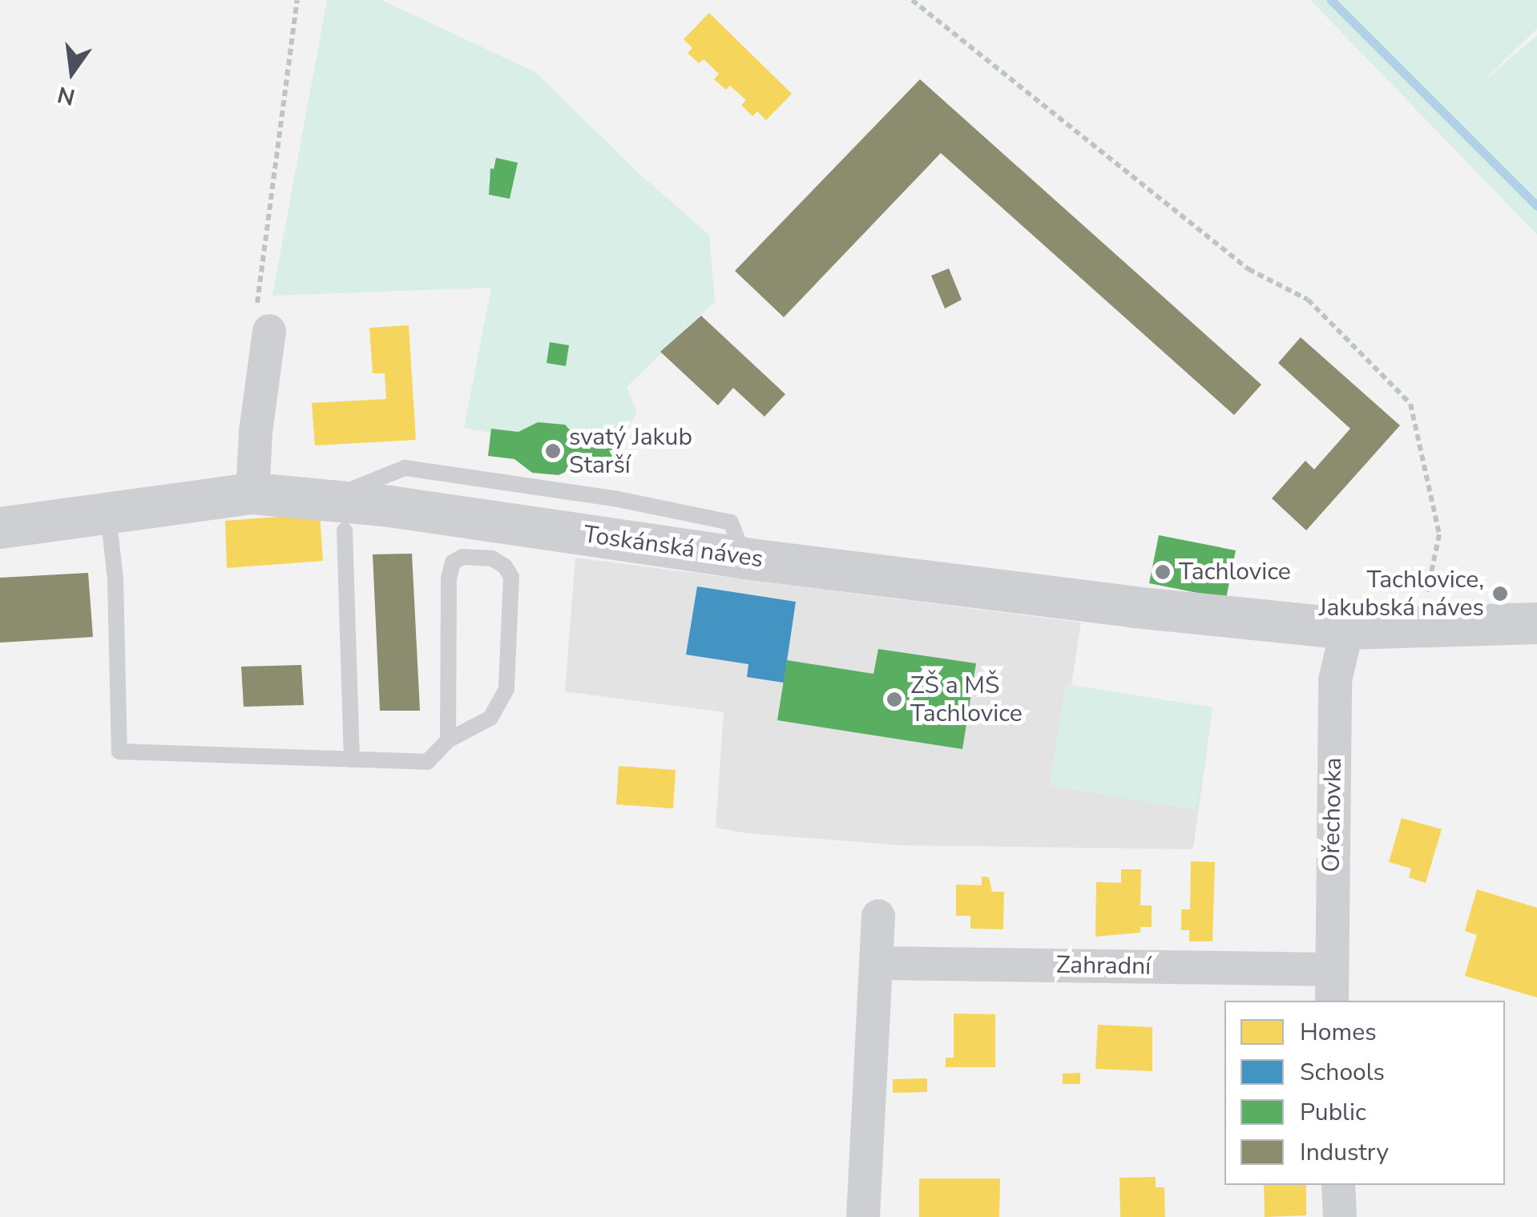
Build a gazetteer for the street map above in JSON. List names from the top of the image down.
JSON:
{
  "streets": {
    "street": ["Toskánská náves", "Ořechovka", "Zahradní"]
  },
  "crossings": [
    ["Toskánská náves", "Ořechovka"],
    ["Ořechovka", "Zahradní"]
  ],
  "places": [
    "svatý Jakub Starší",
    "Tachlovice",
    "Tachlovice, Jakubská náves",
    "ZŠ a MŠ Tachlovice"
  ],
  "legend": [
    "Homes",
    "Schools",
    "Public",
    "Industry"
  ],
  "north": "bottom"
}
